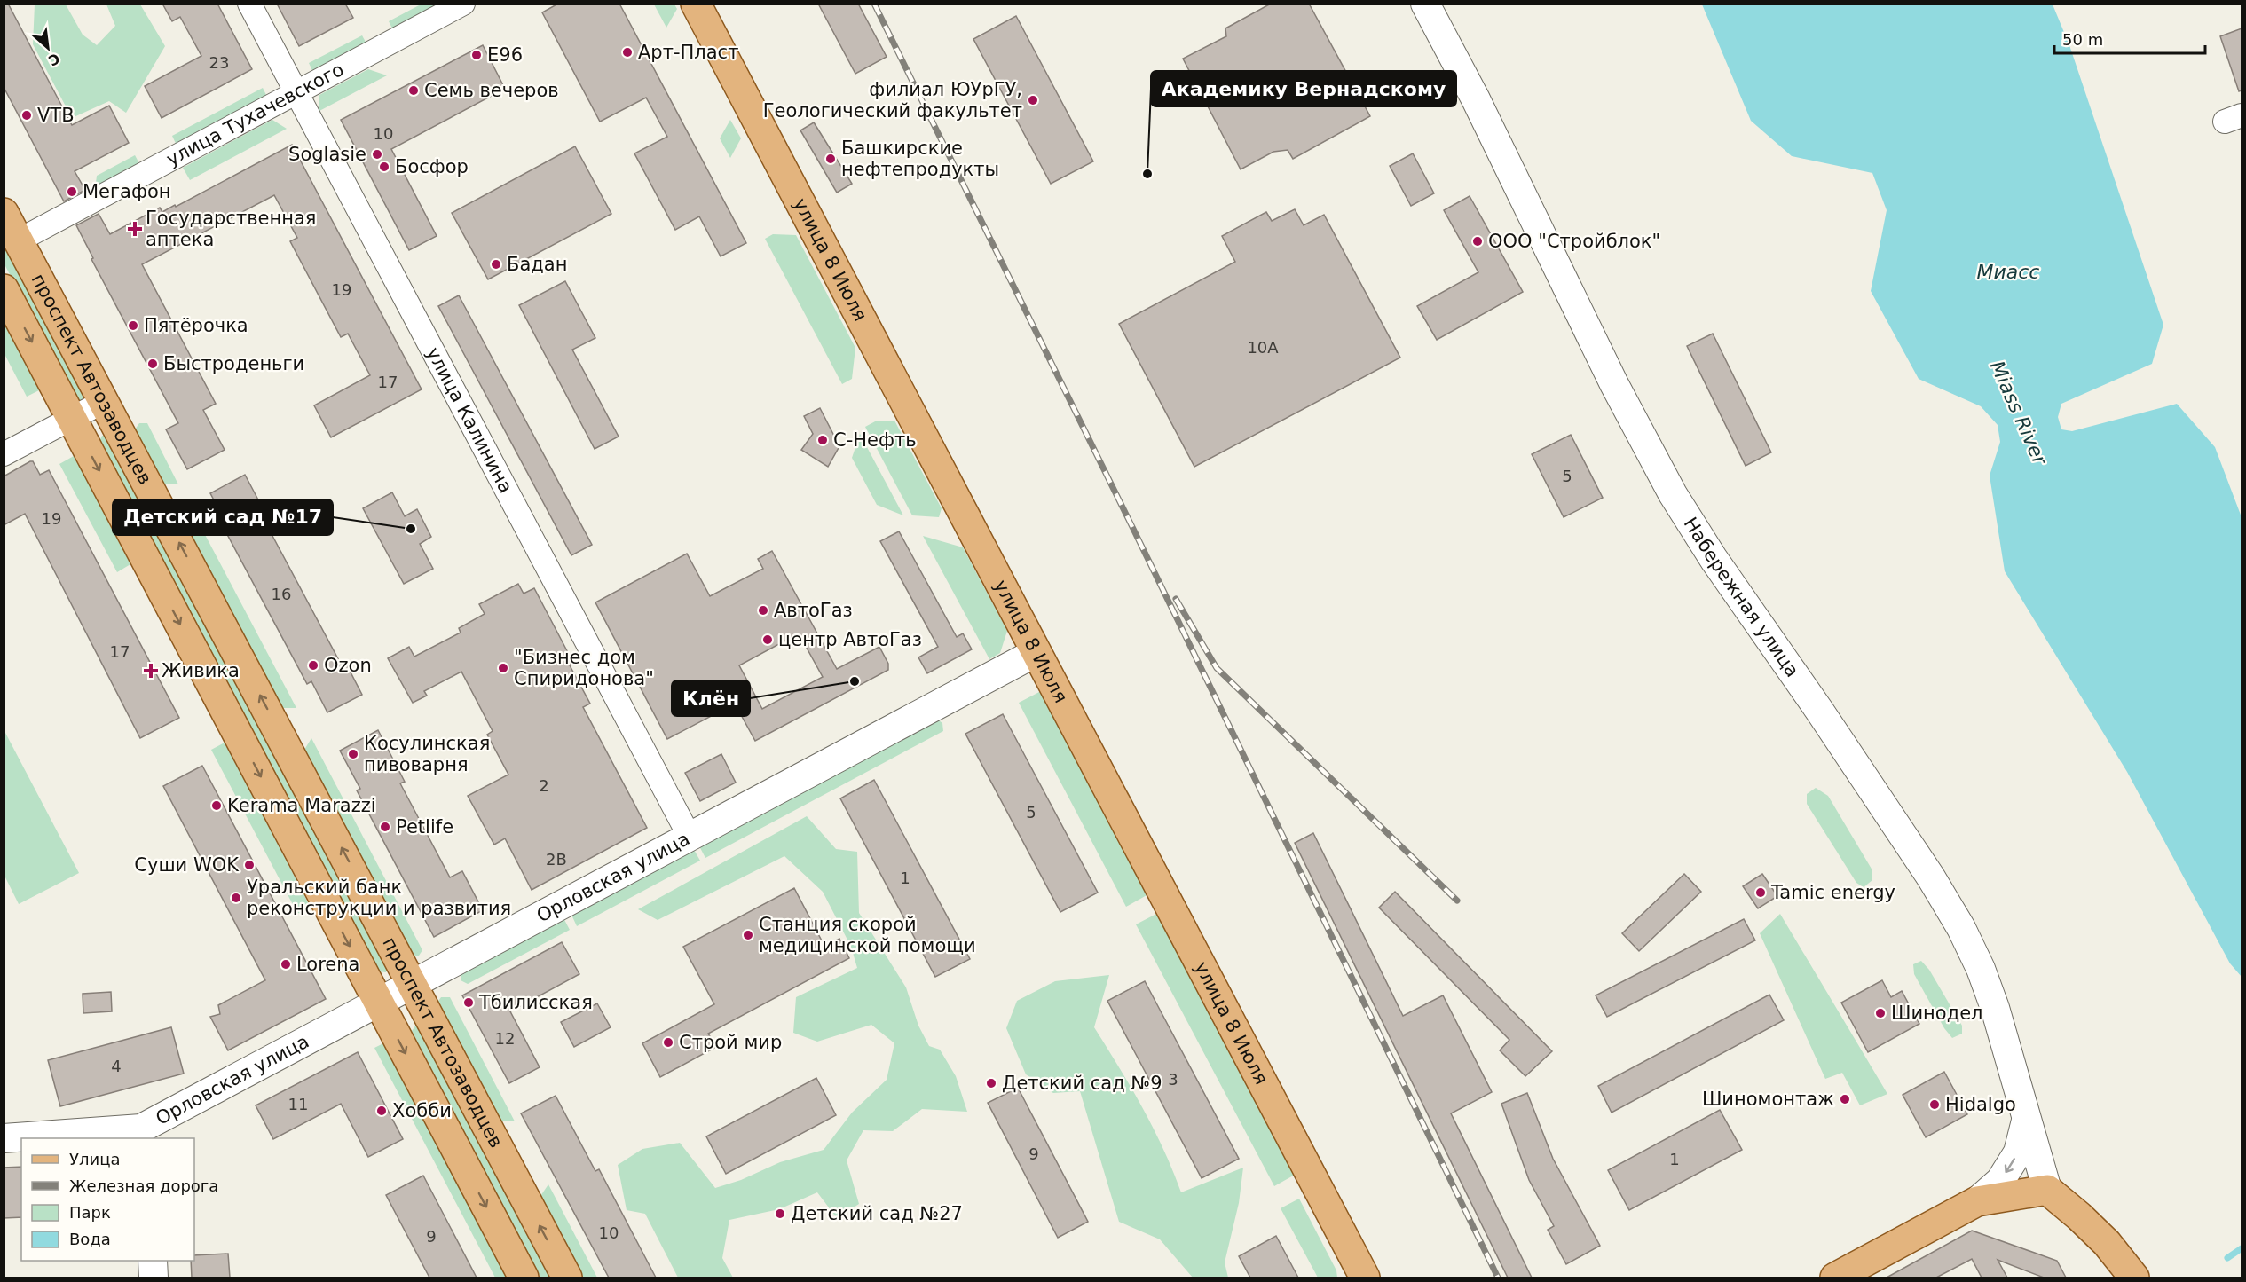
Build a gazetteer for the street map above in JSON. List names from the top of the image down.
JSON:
{
  "streets": {
    "main road": ["улица 8 Июля", "проспект Автозаводцев"],
    "street": [
      "улица Тухачевского",
      "улица Калинина",
      "Набережная улица",
      "Орловская улица"
    ]
  },
  "crossings": [
    ["улица Тухачевского", "проспект Автозаводцев"],
    ["улица Тухачевского", "улица Калинина"],
    ["улица 8 Июля", "Орловская улица"],
    ["проспект Автозаводцев", "Орловская улица"],
    ["улица Калинина", "Орловская улица"]
  ],
  "water": ["Миасс", "Miass River"],
  "places": {
    "other": [
      "Арт-Пласт",
      "E96",
      "Семь вечеров",
      "филиал ЮУрГУ, Геологический факультет",
      "VTB",
      "Soglasie",
      "Башкирские нефтепродукты",
      "Босфор",
      "Академику Вернадскому",
      "Мегафон",
      "ООО \"Стройблок\"",
      "Бадан",
      "Пятёрочка",
      "Быстроденьги",
      "С-Нефть",
      "Детский сад №17",
      "АвтоГаз",
      "центр АвтоГаз",
      "Ozon",
      "\"Бизнес дом Спиридонова\"",
      "Клён",
      "Косулинская пивоварня",
      "Kerama Marazzi",
      "Petlife",
      "Суши WOK",
      "Tamic energy",
      "Уральский банк реконструкции и развития",
      "Станция скорой медицинской помощи",
      "Lorena",
      "Тбилисская",
      "Шинодел",
      "Строй мир",
      "Детский сад №9",
      "Шиномонтаж",
      "Hidalgo",
      "Хобби",
      "Детский сад №27"
    ],
    "health": ["Государственная аптека", "Живика"]
  },
  "house_numbers": [
    "23",
    "10",
    "19",
    "10А",
    "17",
    "5",
    "19",
    "16",
    "17",
    "2",
    "5",
    "2В",
    "1",
    "12",
    "4",
    "3",
    "11",
    "9",
    "1",
    "10",
    "9"
  ],
  "legend": [
    "Улица",
    "Железная дорога",
    "Парк",
    "Вода"
  ],
  "scale_bar": "50 m",
  "north": "bottom right"
}
